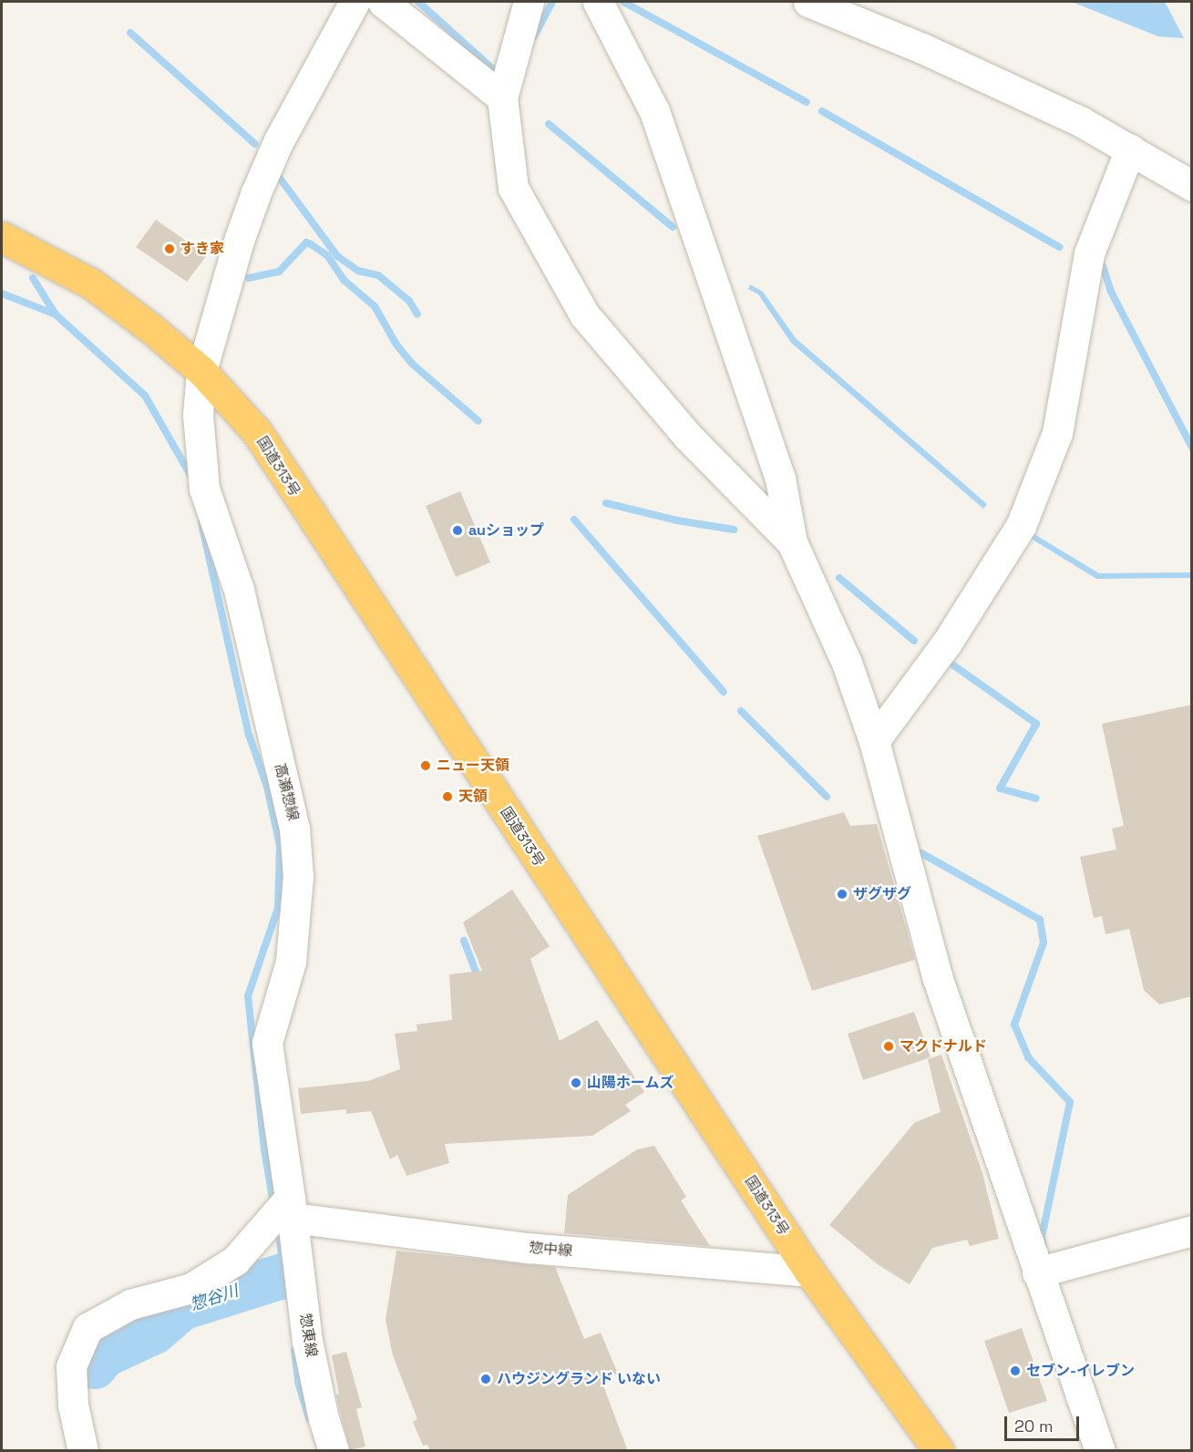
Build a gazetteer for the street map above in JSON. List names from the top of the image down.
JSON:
{
  "streets": {
    "highway": ["国道313号"],
    "street": ["高瀬惣線", "惣中線", "惣東線"]
  },
  "crossings": [
    ["国道313号", "高瀬惣線"],
    ["国道313号", "惣中線"],
    ["高瀬惣線", "惣中線"],
    ["高瀬惣線", "惣東線"],
    ["惣中線", "惣東線"]
  ],
  "water": ["惣谷川"],
  "places": [
    "すき家",
    "auショップ",
    "ニュー天領",
    "天領",
    "ザグザグ",
    "マクドナルド",
    "山陽ホームズ",
    "セブン-イレブン",
    "ハウジングランド いない"
  ],
  "scale_bar": "20 m"
}
